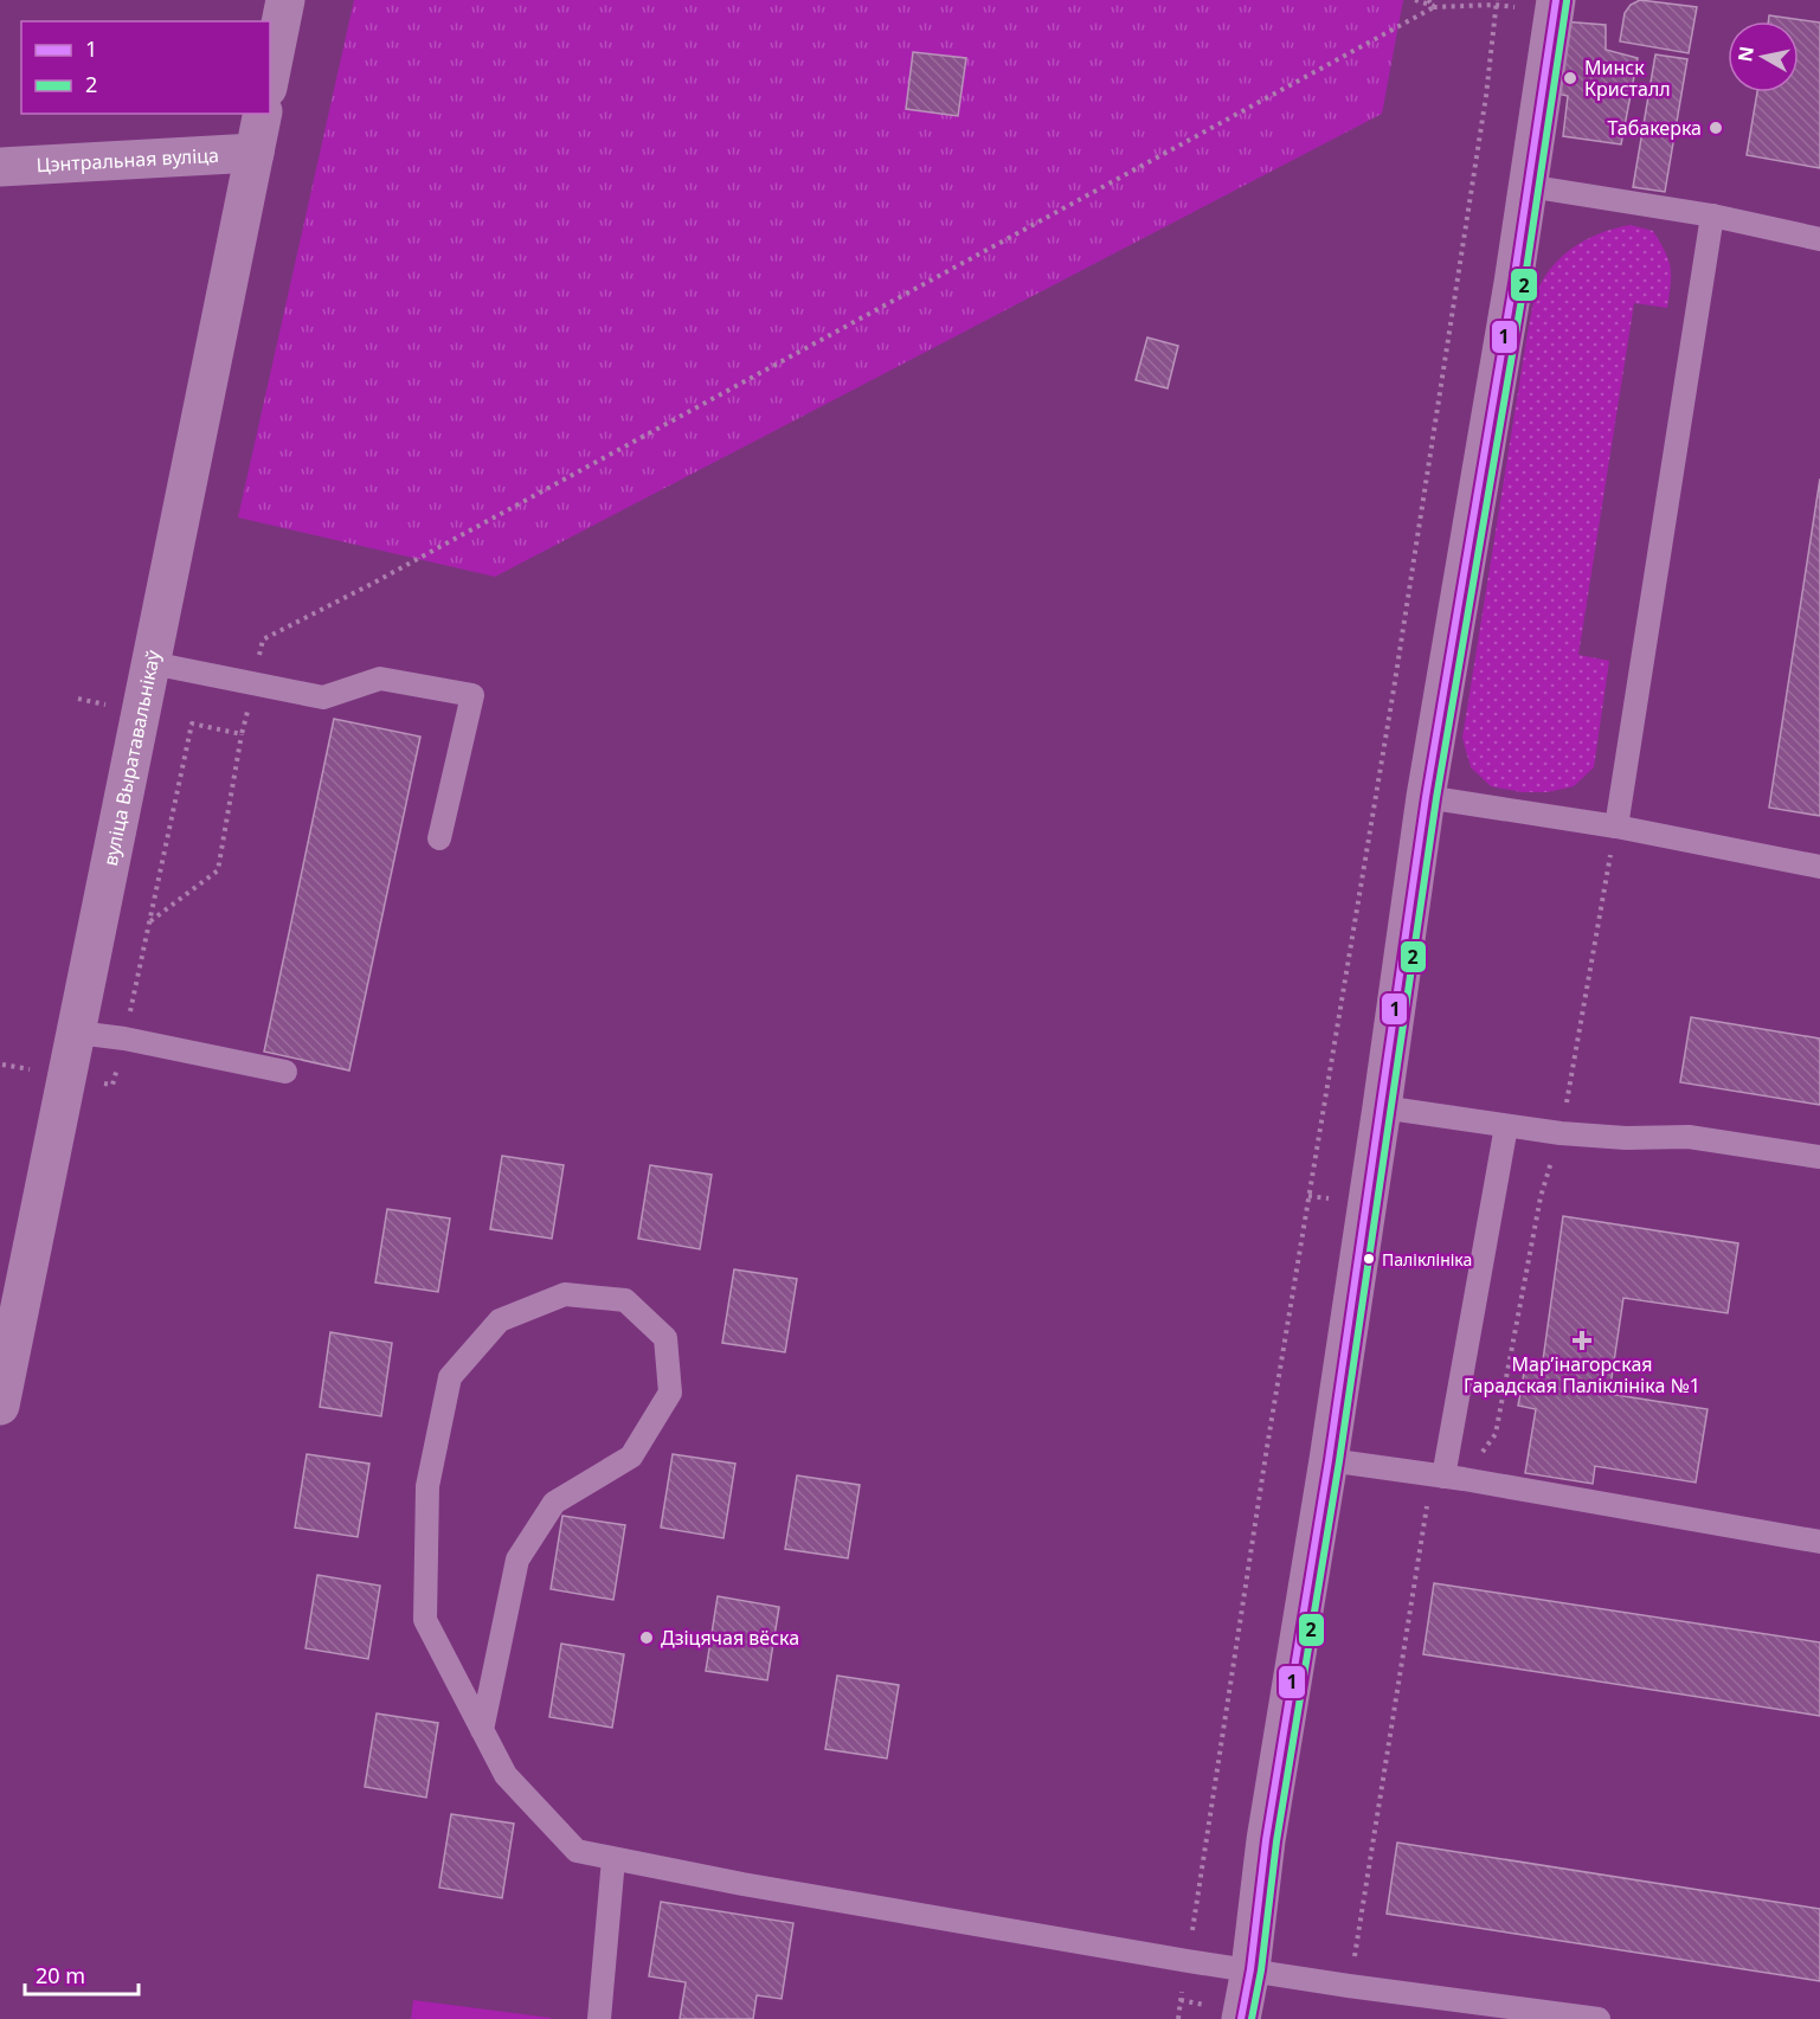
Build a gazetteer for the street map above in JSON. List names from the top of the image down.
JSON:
{
  "streets": {
    "street": ["Цэнтральная вуліца", "вуліца Выратавальнікаў"]
  },
  "crossings": [
    ["Цэнтральная вуліца", "вуліца Выратавальнікаў"]
  ],
  "places": {
    "other": [
      "Минск Кристалл",
      "Табакерка",
      "Паліклініка",
      "Дзіцячая вёска"
    ],
    "health": ["Марʼінагорская Гарадская Паліклініка №1"]
  },
  "lines": ["transit line 1", "transit line 2"],
  "legend": ["1", "2"],
  "scale_bar": "20 m",
  "north": "left"
}
